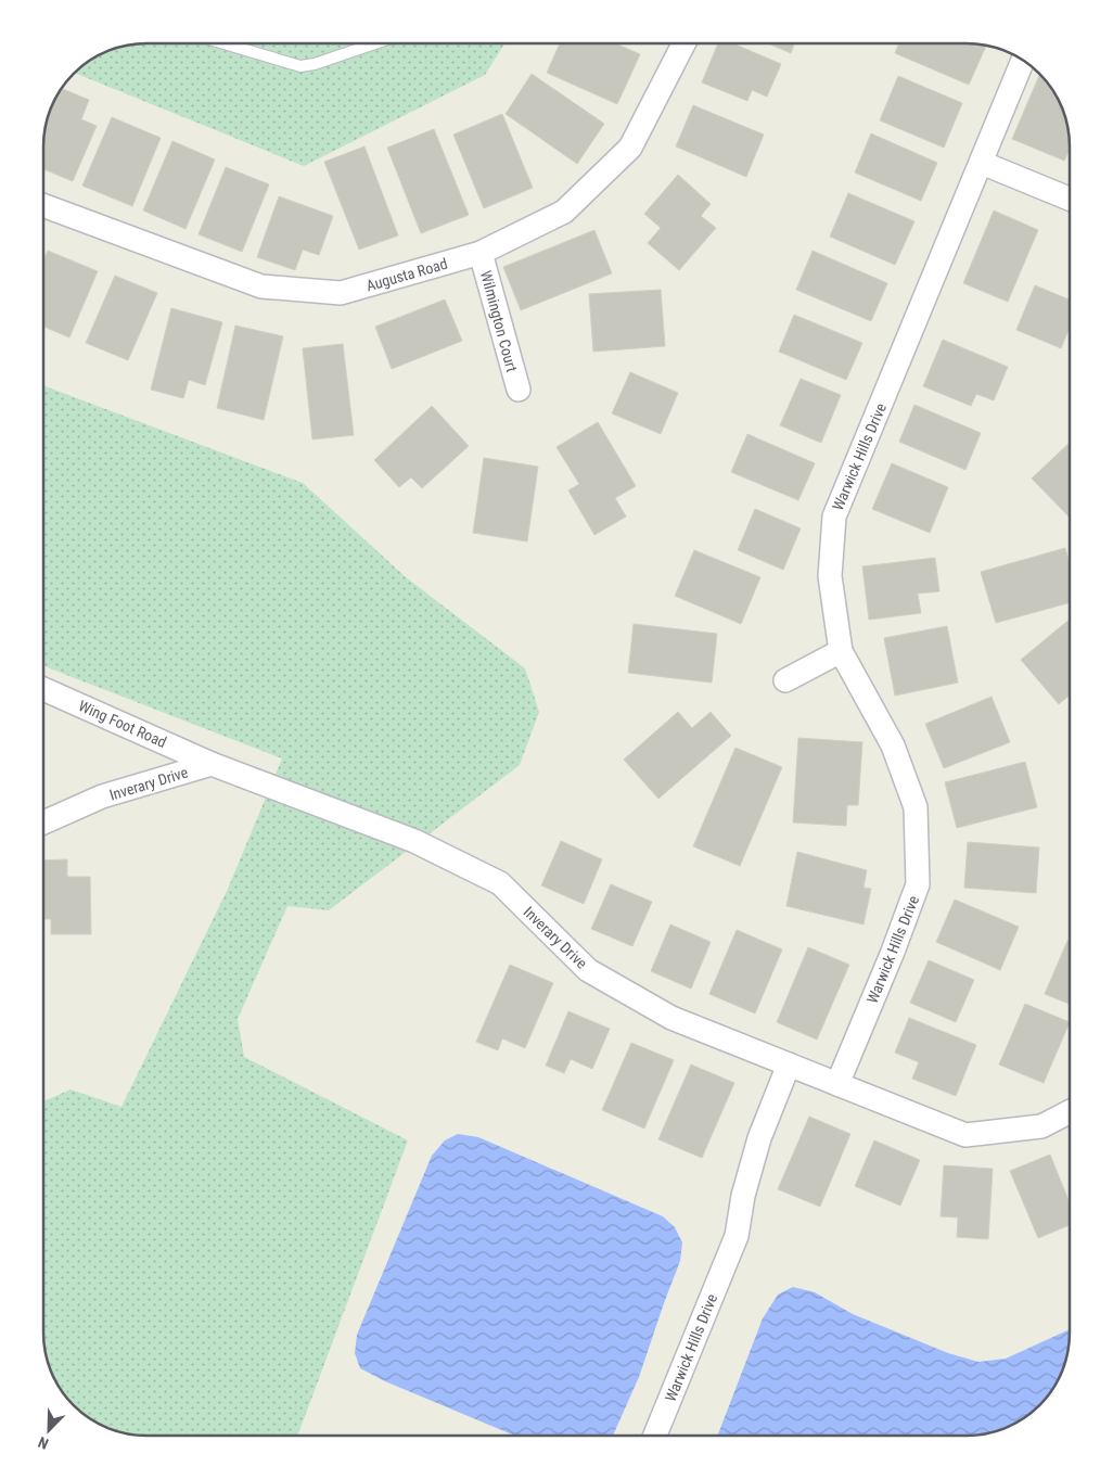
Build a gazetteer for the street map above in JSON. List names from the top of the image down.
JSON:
{
  "streets": {
    "street": [
      "Augusta Road",
      "Wilmington Court",
      "Warwick Hills Drive",
      "Wing Foot Road",
      "Inverary Drive"
    ]
  },
  "crossings": [
    ["Augusta Road", "Wilmington Court"],
    ["Warwick Hills Drive", "Inverary Drive"],
    ["Wing Foot Road", "Inverary Drive"]
  ],
  "north": "bottom left"
}
